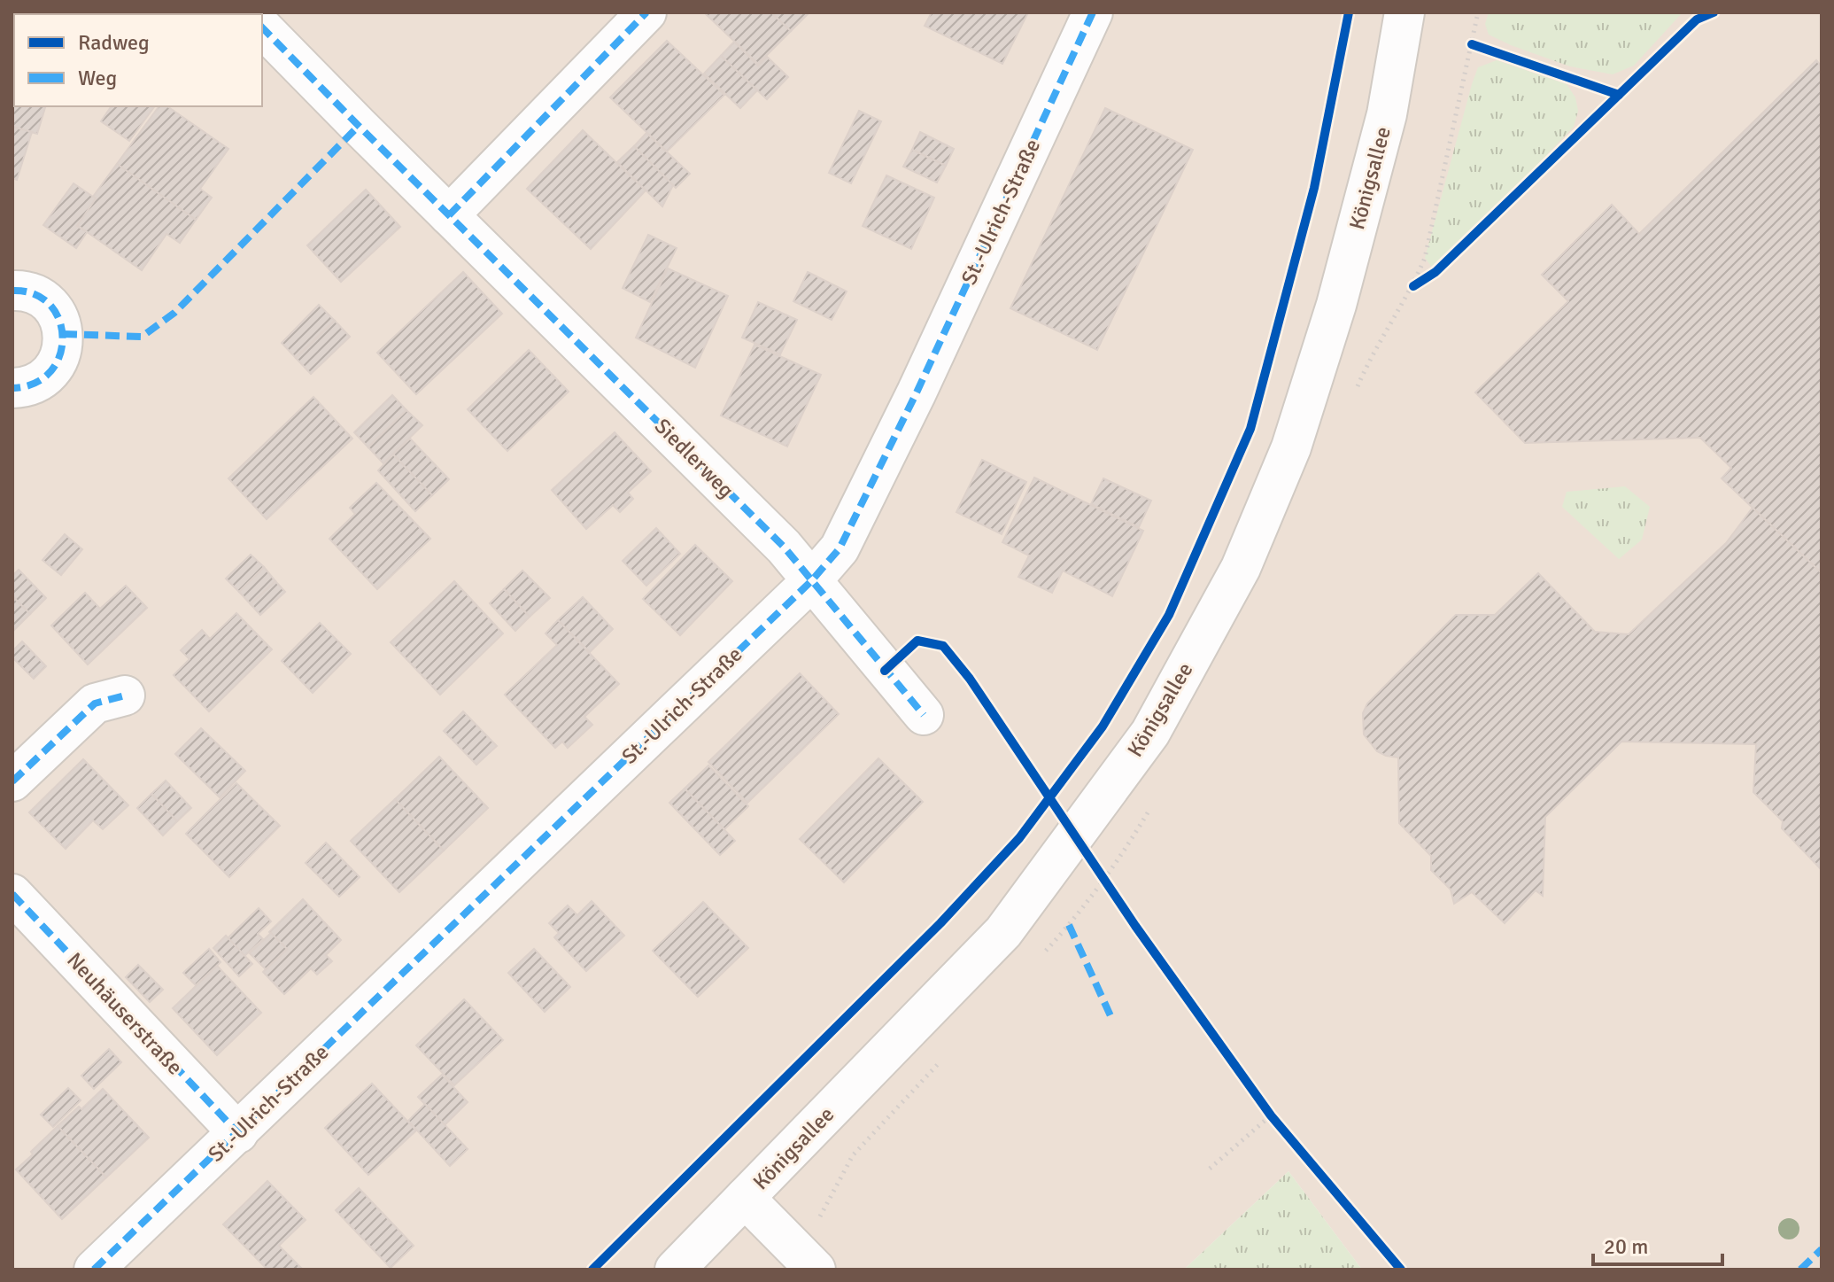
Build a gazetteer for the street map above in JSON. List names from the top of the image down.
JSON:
{
  "streets": {
    "street": [
      "Königsallee",
      "St.-Ulrich-Straße",
      "Siedlerweg",
      "Neuhäuserstraße"
    ]
  },
  "crossings": [
    ["St.-Ulrich-Straße", "Siedlerweg"],
    ["St.-Ulrich-Straße", "Neuhäuserstraße"]
  ],
  "legend": ["Radweg", "Weg"],
  "scale_bar": "20 m"
}
